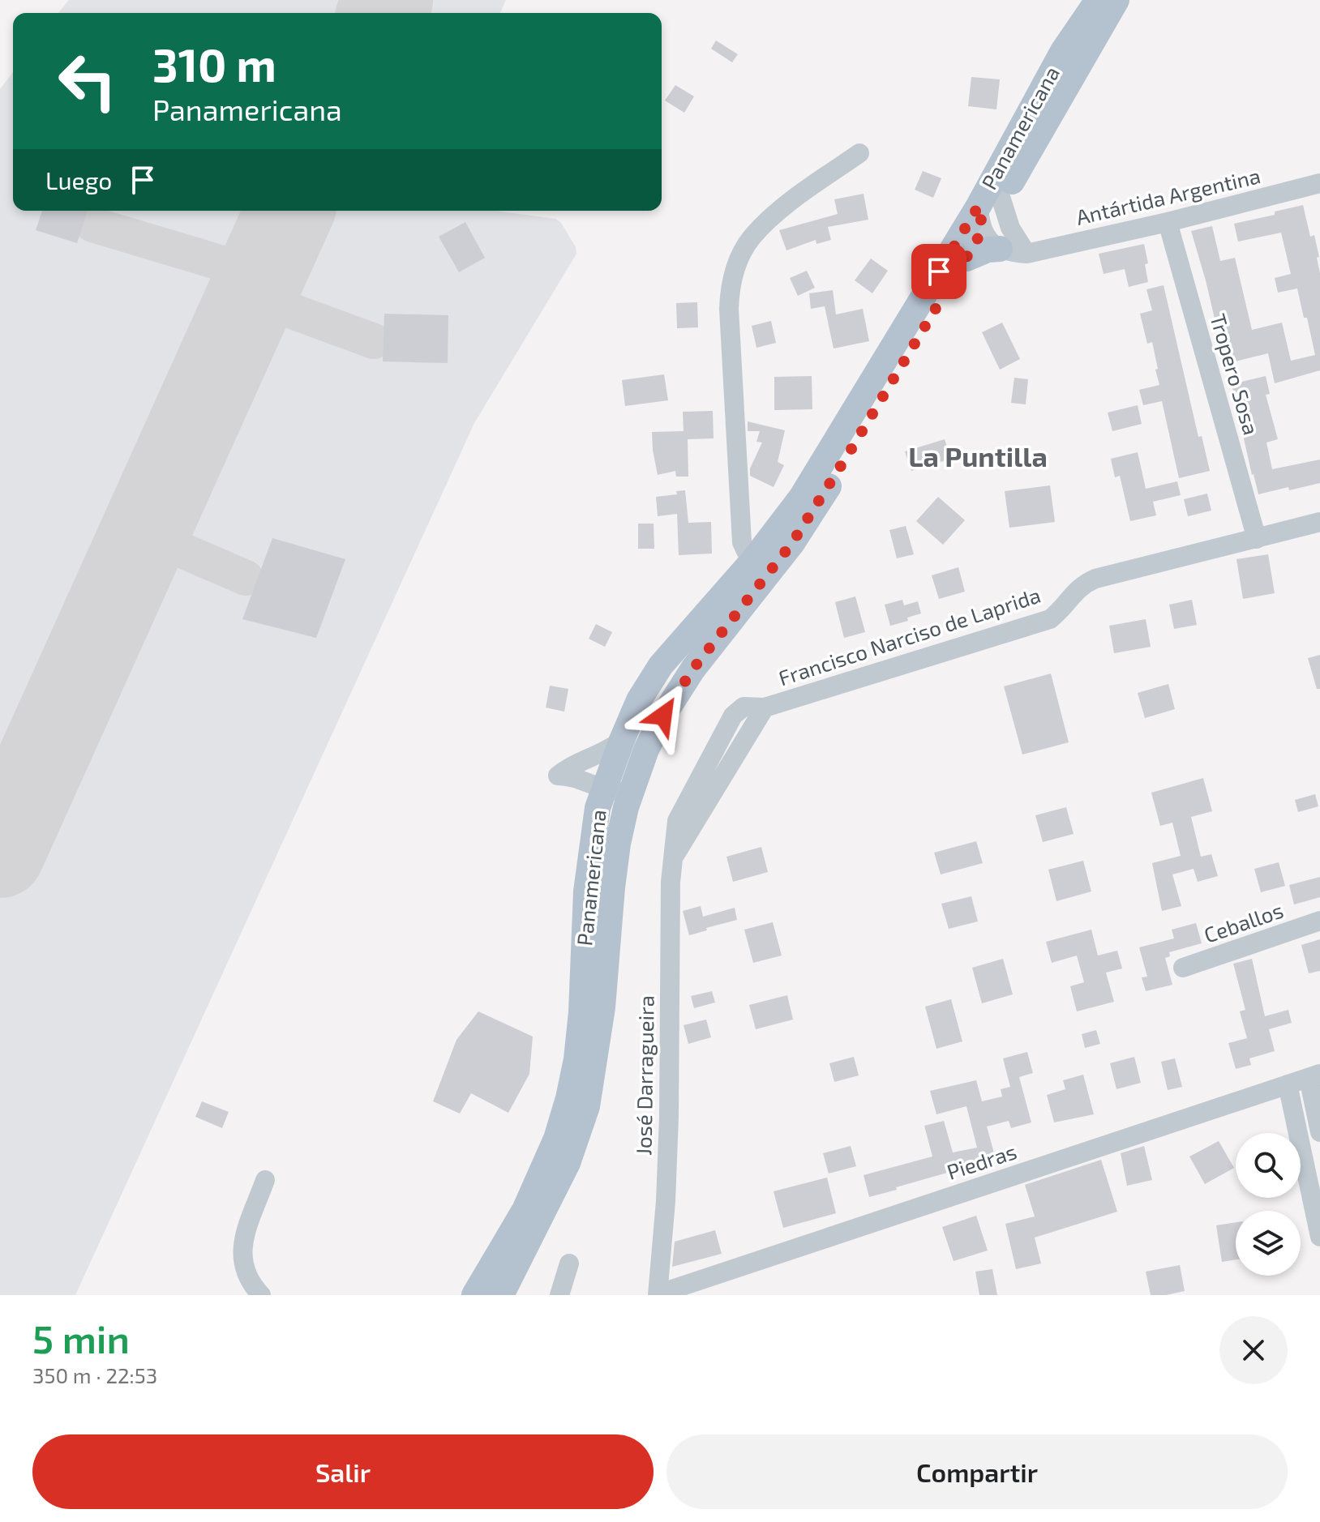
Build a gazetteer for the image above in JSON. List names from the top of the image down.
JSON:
{
  "streets": {
    "main road": ["Panamericana"],
    "street": [
      "Antártida Argentina",
      "Tropero Sosa",
      "Francisco Narciso de Laprida",
      "Ceballos",
      "José Darragueira",
      "Piedras"
    ]
  },
  "crossings": [
    ["Panamericana", "Antártida Argentina"],
    ["Antártida Argentina", "Tropero Sosa"],
    ["Tropero Sosa", "Francisco Narciso de Laprida"],
    ["Francisco Narciso de Laprida", "José Darragueira"],
    ["José Darragueira", "Piedras"]
  ],
  "districts": ["La Puntilla"],
  "page": {
    "turn": ["310 m", "Panamericana"],
    "then": "Luego",
    "heading": ["5 min", "350 m · 22:53"],
    "buttons": ["Salir", "Compartir"]
  }
}
